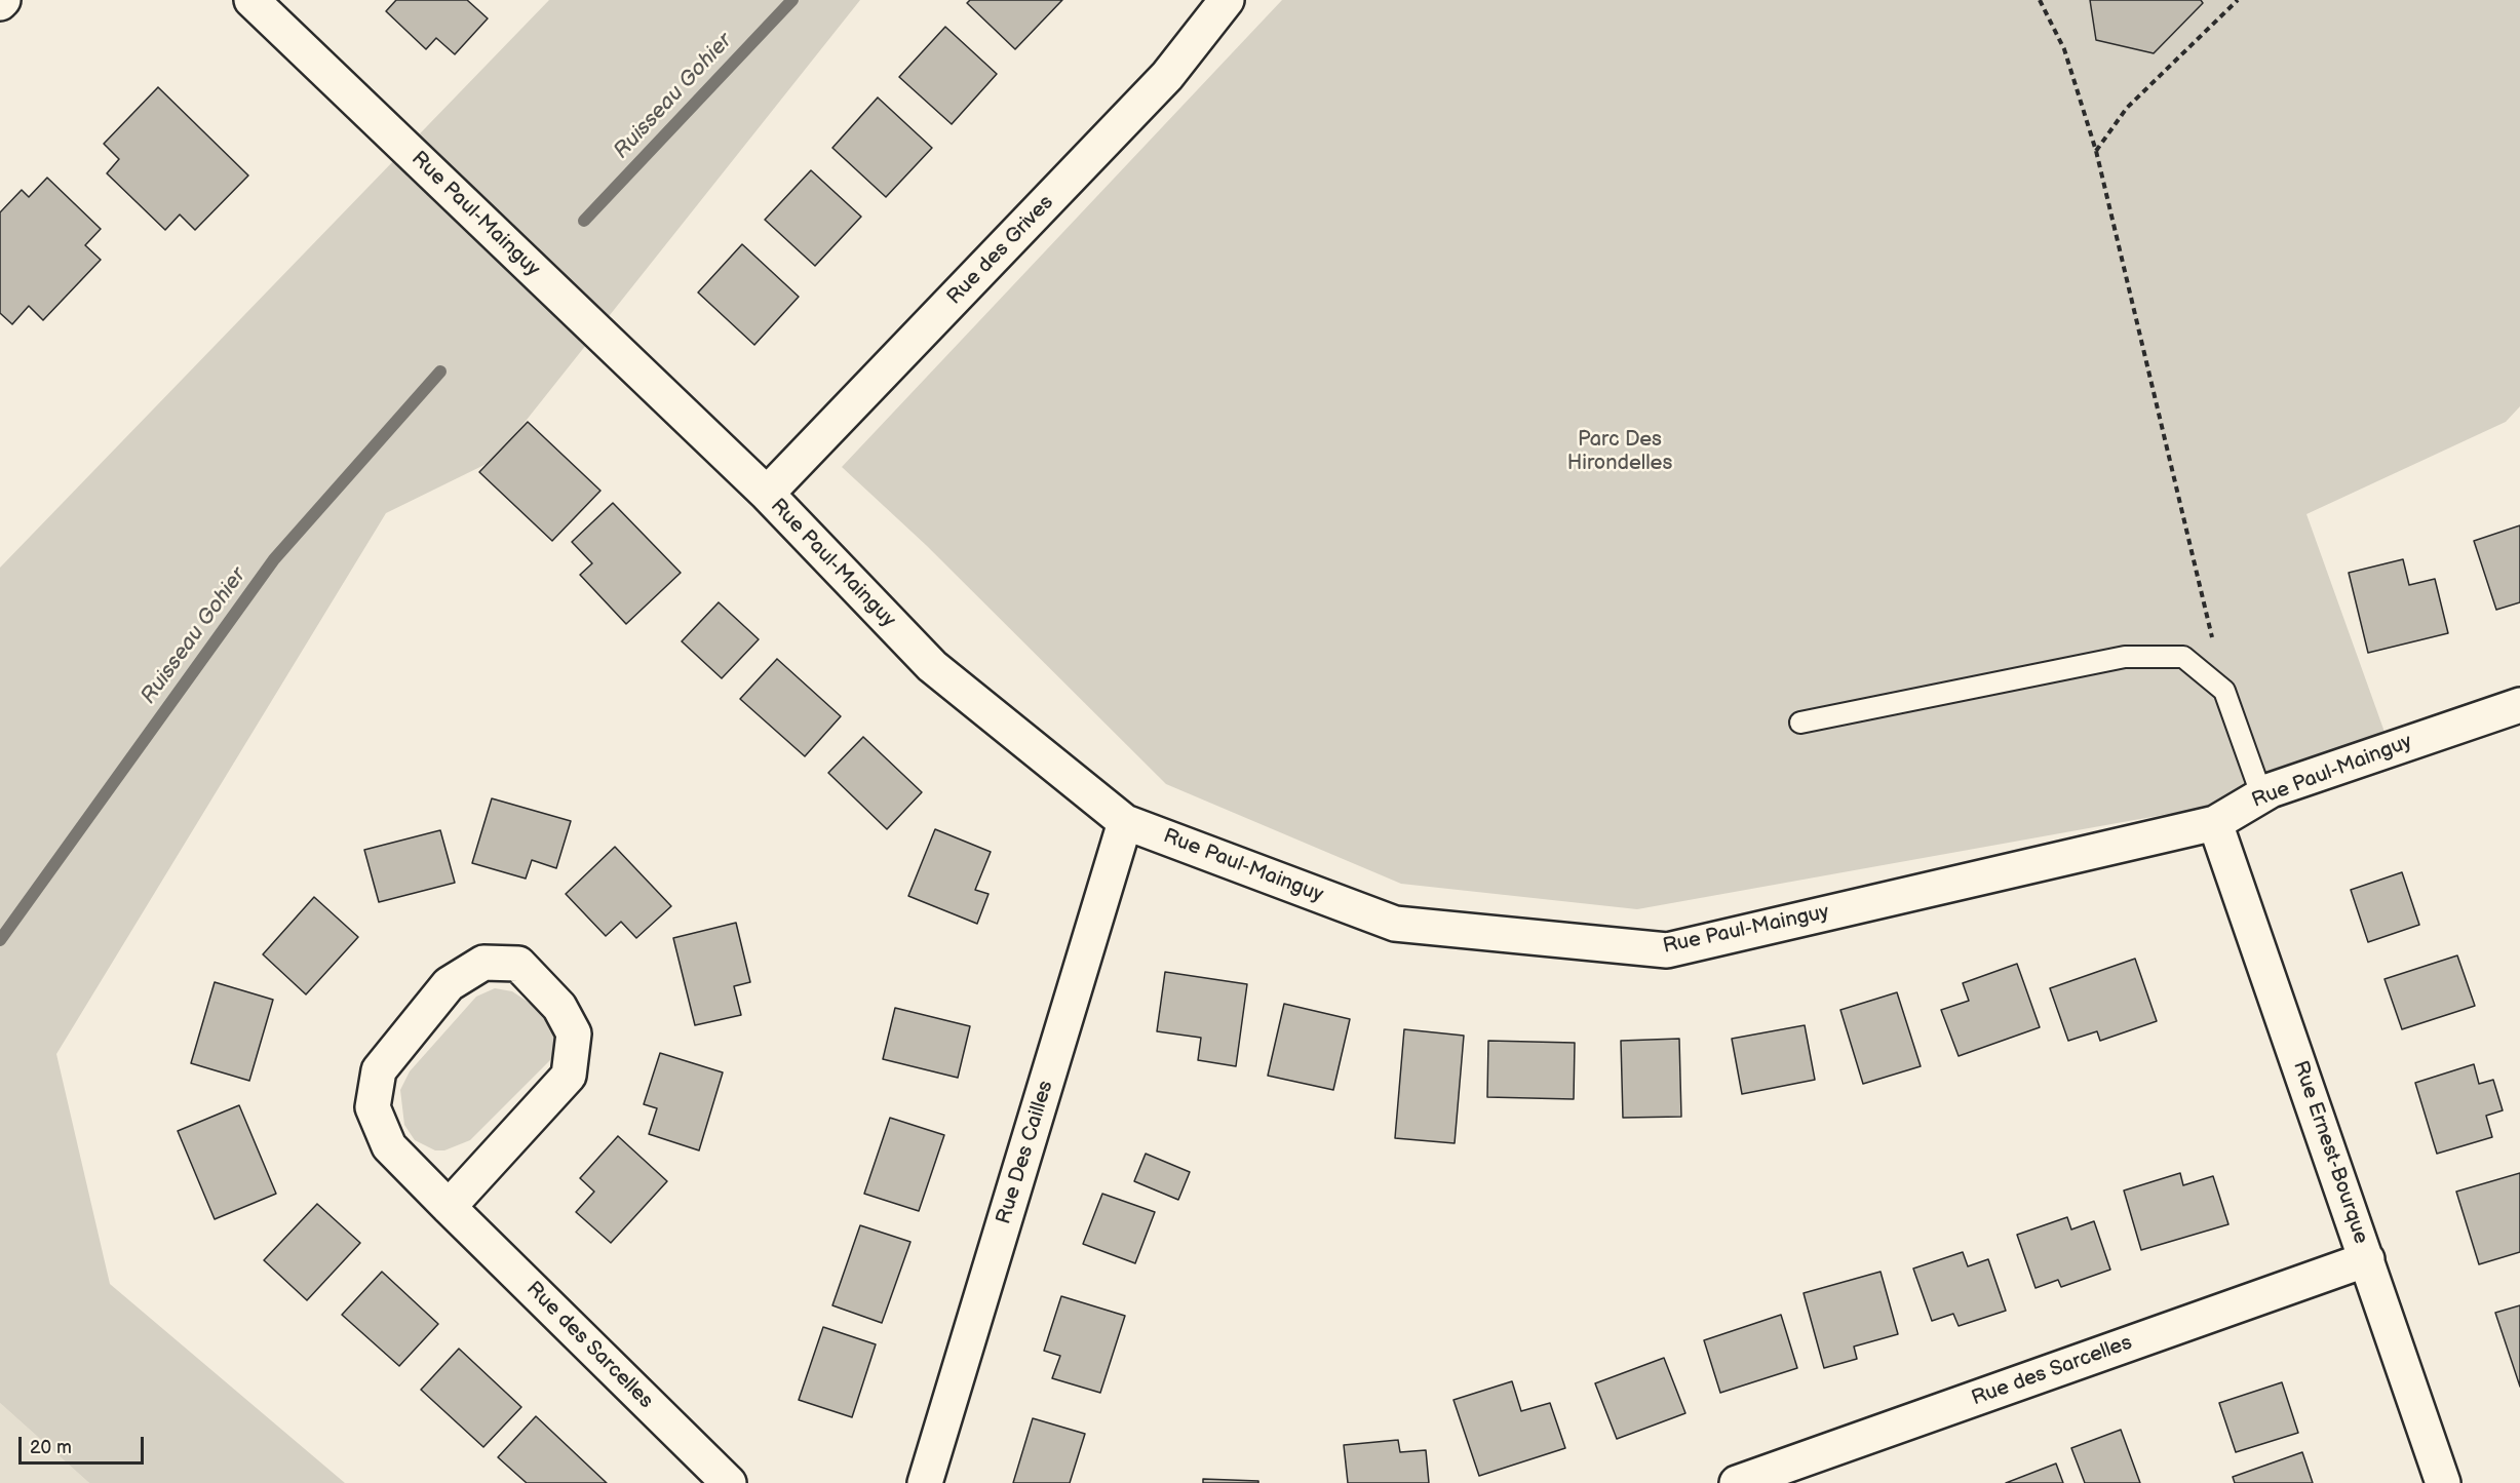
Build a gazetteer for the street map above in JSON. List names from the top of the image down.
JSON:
{
  "streets": {
    "street": [
      "Rue Paul-Mainguy",
      "Rue des Grives",
      "Rue Des Cailles",
      "Rue Ernest-Bourque",
      "Rue des Sarcelles"
    ]
  },
  "crossings": [
    ["Rue Paul-Mainguy", "Rue des Grives"],
    ["Rue Paul-Mainguy", "Rue Des Cailles"],
    ["Rue Paul-Mainguy", "Rue Ernest-Bourque"],
    ["Rue Ernest-Bourque", "Rue des Sarcelles"]
  ],
  "water": ["Ruisseau Gohier"],
  "parks": ["Parc Des Hirondelles"],
  "scale_bar": "20 m"
}
